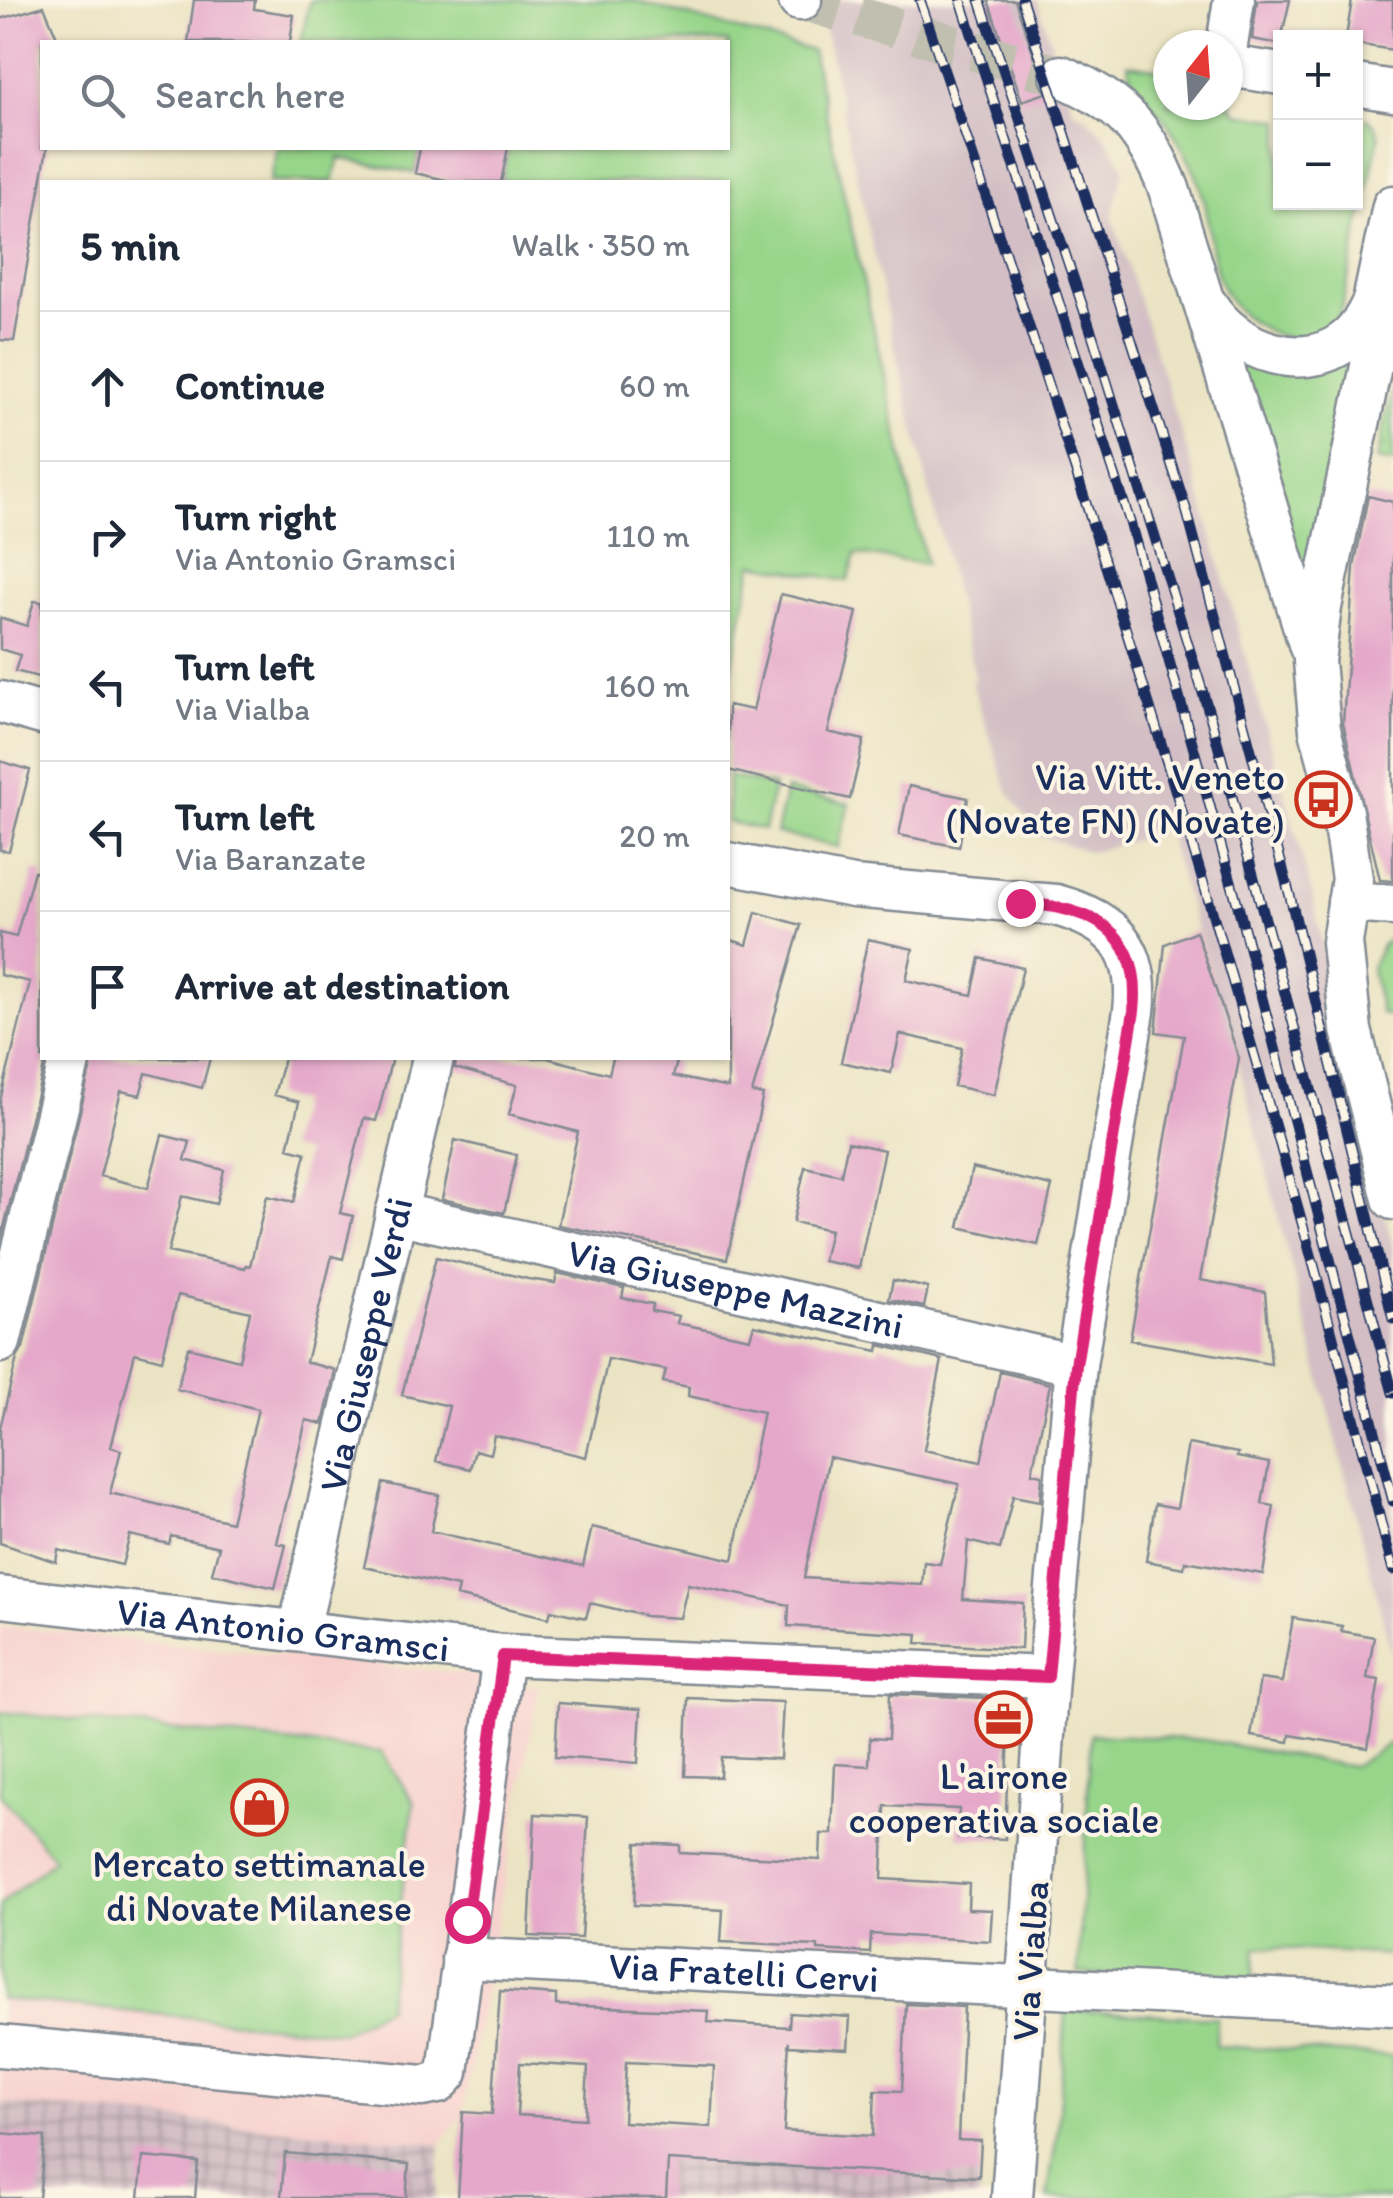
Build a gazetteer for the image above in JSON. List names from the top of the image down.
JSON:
{
  "streets": {
    "street": [
      "Via Giuseppe Mazzini",
      "Via Giuseppe Verdi",
      "Via Antonio Gramsci",
      "Via Vialba",
      "Via Fratelli Cervi"
    ]
  },
  "crossings": [
    ["Via Giuseppe Mazzini", "Via Giuseppe Verdi"],
    ["Via Giuseppe Mazzini", "Via Vialba"],
    ["Via Giuseppe Verdi", "Via Antonio Gramsci"],
    ["Via Antonio Gramsci", "Via Vialba"],
    ["Via Vialba", "Via Fratelli Cervi"]
  ],
  "places": {
    "bus stop": ["Via Vitt. Veneto (Novate FN) (Novate)"],
    "office": ["L'airone cooperativa sociale"],
    "shop": ["Mercato settimanale di Novate Milanese"]
  },
  "north": "top",
  "page": {
    "map_buttons": ["+", "−"],
    "search": "Search here",
    "heading": ["5 min", "Walk · 350 m"],
    "list": [
      ["Continue", "60 m"],
      ["Turn right", "Via Antonio Gramsci", "110 m"],
      ["Turn left", "Via Vialba", "160 m"],
      ["Turn left", "Via Baranzate", "20 m"],
      "Arrive at destination"
    ]
  }
}
